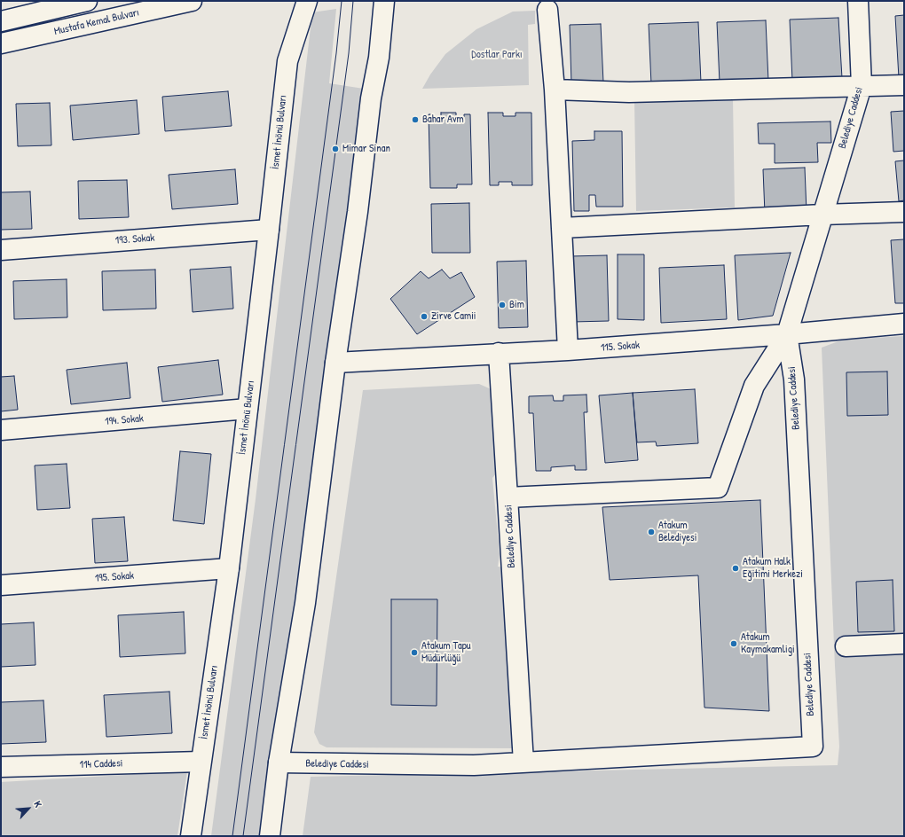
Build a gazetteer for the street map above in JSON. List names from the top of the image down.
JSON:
{
  "streets": {
    "street": [
      "Mustafa Kemal Bulvarı",
      "Belediye Caddesi",
      "İsmet İnönü Bulvarı",
      "193. Sokak",
      "115. Sokak",
      "194. Sokak",
      "195. Sokak",
      "114 Caddesi"
    ]
  },
  "crossings": [
    ["Belediye Caddesi", "115. Sokak"],
    ["İsmet İnönü Bulvarı", "193. Sokak"],
    ["İsmet İnönü Bulvarı", "194. Sokak"],
    ["İsmet İnönü Bulvarı", "195. Sokak"],
    ["İsmet İnönü Bulvarı", "114 Caddesi"]
  ],
  "parks": ["Dostlar Parkı"],
  "places": [
    "Bahar Avm",
    "Mimar Sinan",
    "Bim",
    "Zirve Camii",
    "Atakum Belediyesi",
    "Atakum Halk Eğitimi Merkezi",
    "Atakum Kaymakamligi",
    "Atakum Tapu Müdürlüğü"
  ],
  "north": "top right"
}
